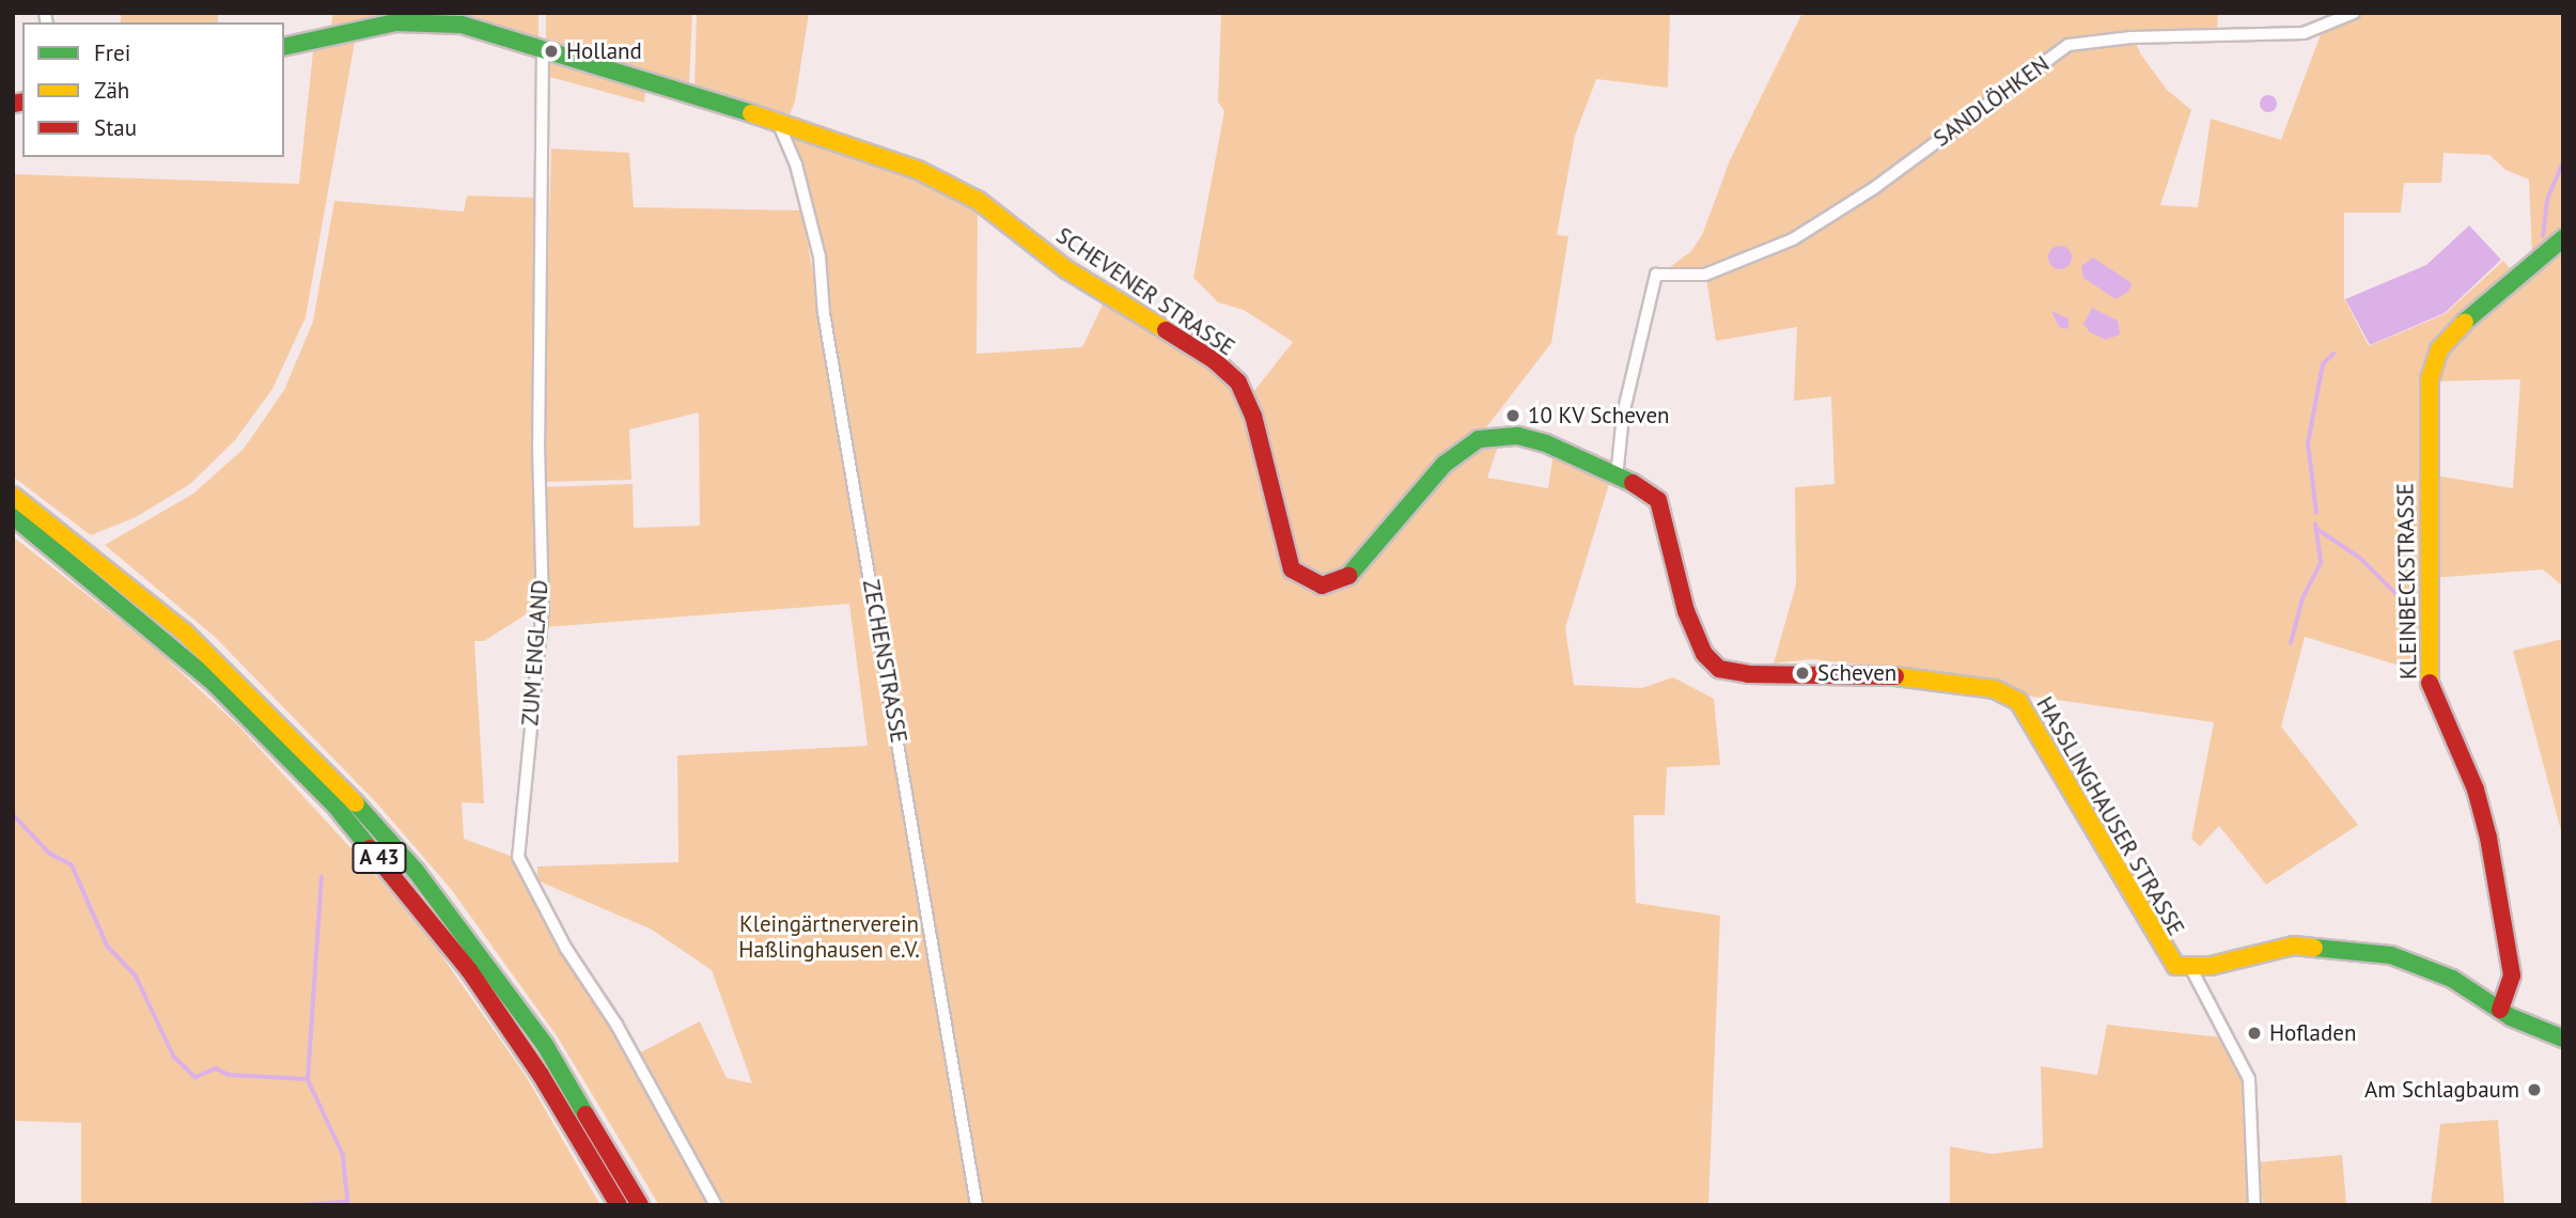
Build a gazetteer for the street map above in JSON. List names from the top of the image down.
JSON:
{
  "streets": {
    "main road": [
      "SCHEVENER STRASSE",
      "KLEINBECKSTRASSE",
      "HASSLINGHAUSER STRASSE",
      "A 43"
    ],
    "street": ["SANDLÖHKEN", "ZUM ENGLAND", "ZECHENSTRASSE"]
  },
  "crossings": [
    ["SANDLÖHKEN", "SCHEVENER STRASSE"],
    ["SCHEVENER STRASSE", "ZUM ENGLAND"],
    ["SCHEVENER STRASSE", "ZECHENSTRASSE"],
    ["SCHEVENER STRASSE", "HASSLINGHAUSER STRASSE"]
  ],
  "parks": ["Kleingärtnerverein Haßlinghausen e.V."],
  "places": [
    "Holland",
    "10 KV Scheven",
    "Scheven",
    "Hofladen",
    "Am Schlagbaum"
  ],
  "legend": ["Frei", "Zäh", "Stau"]
}
